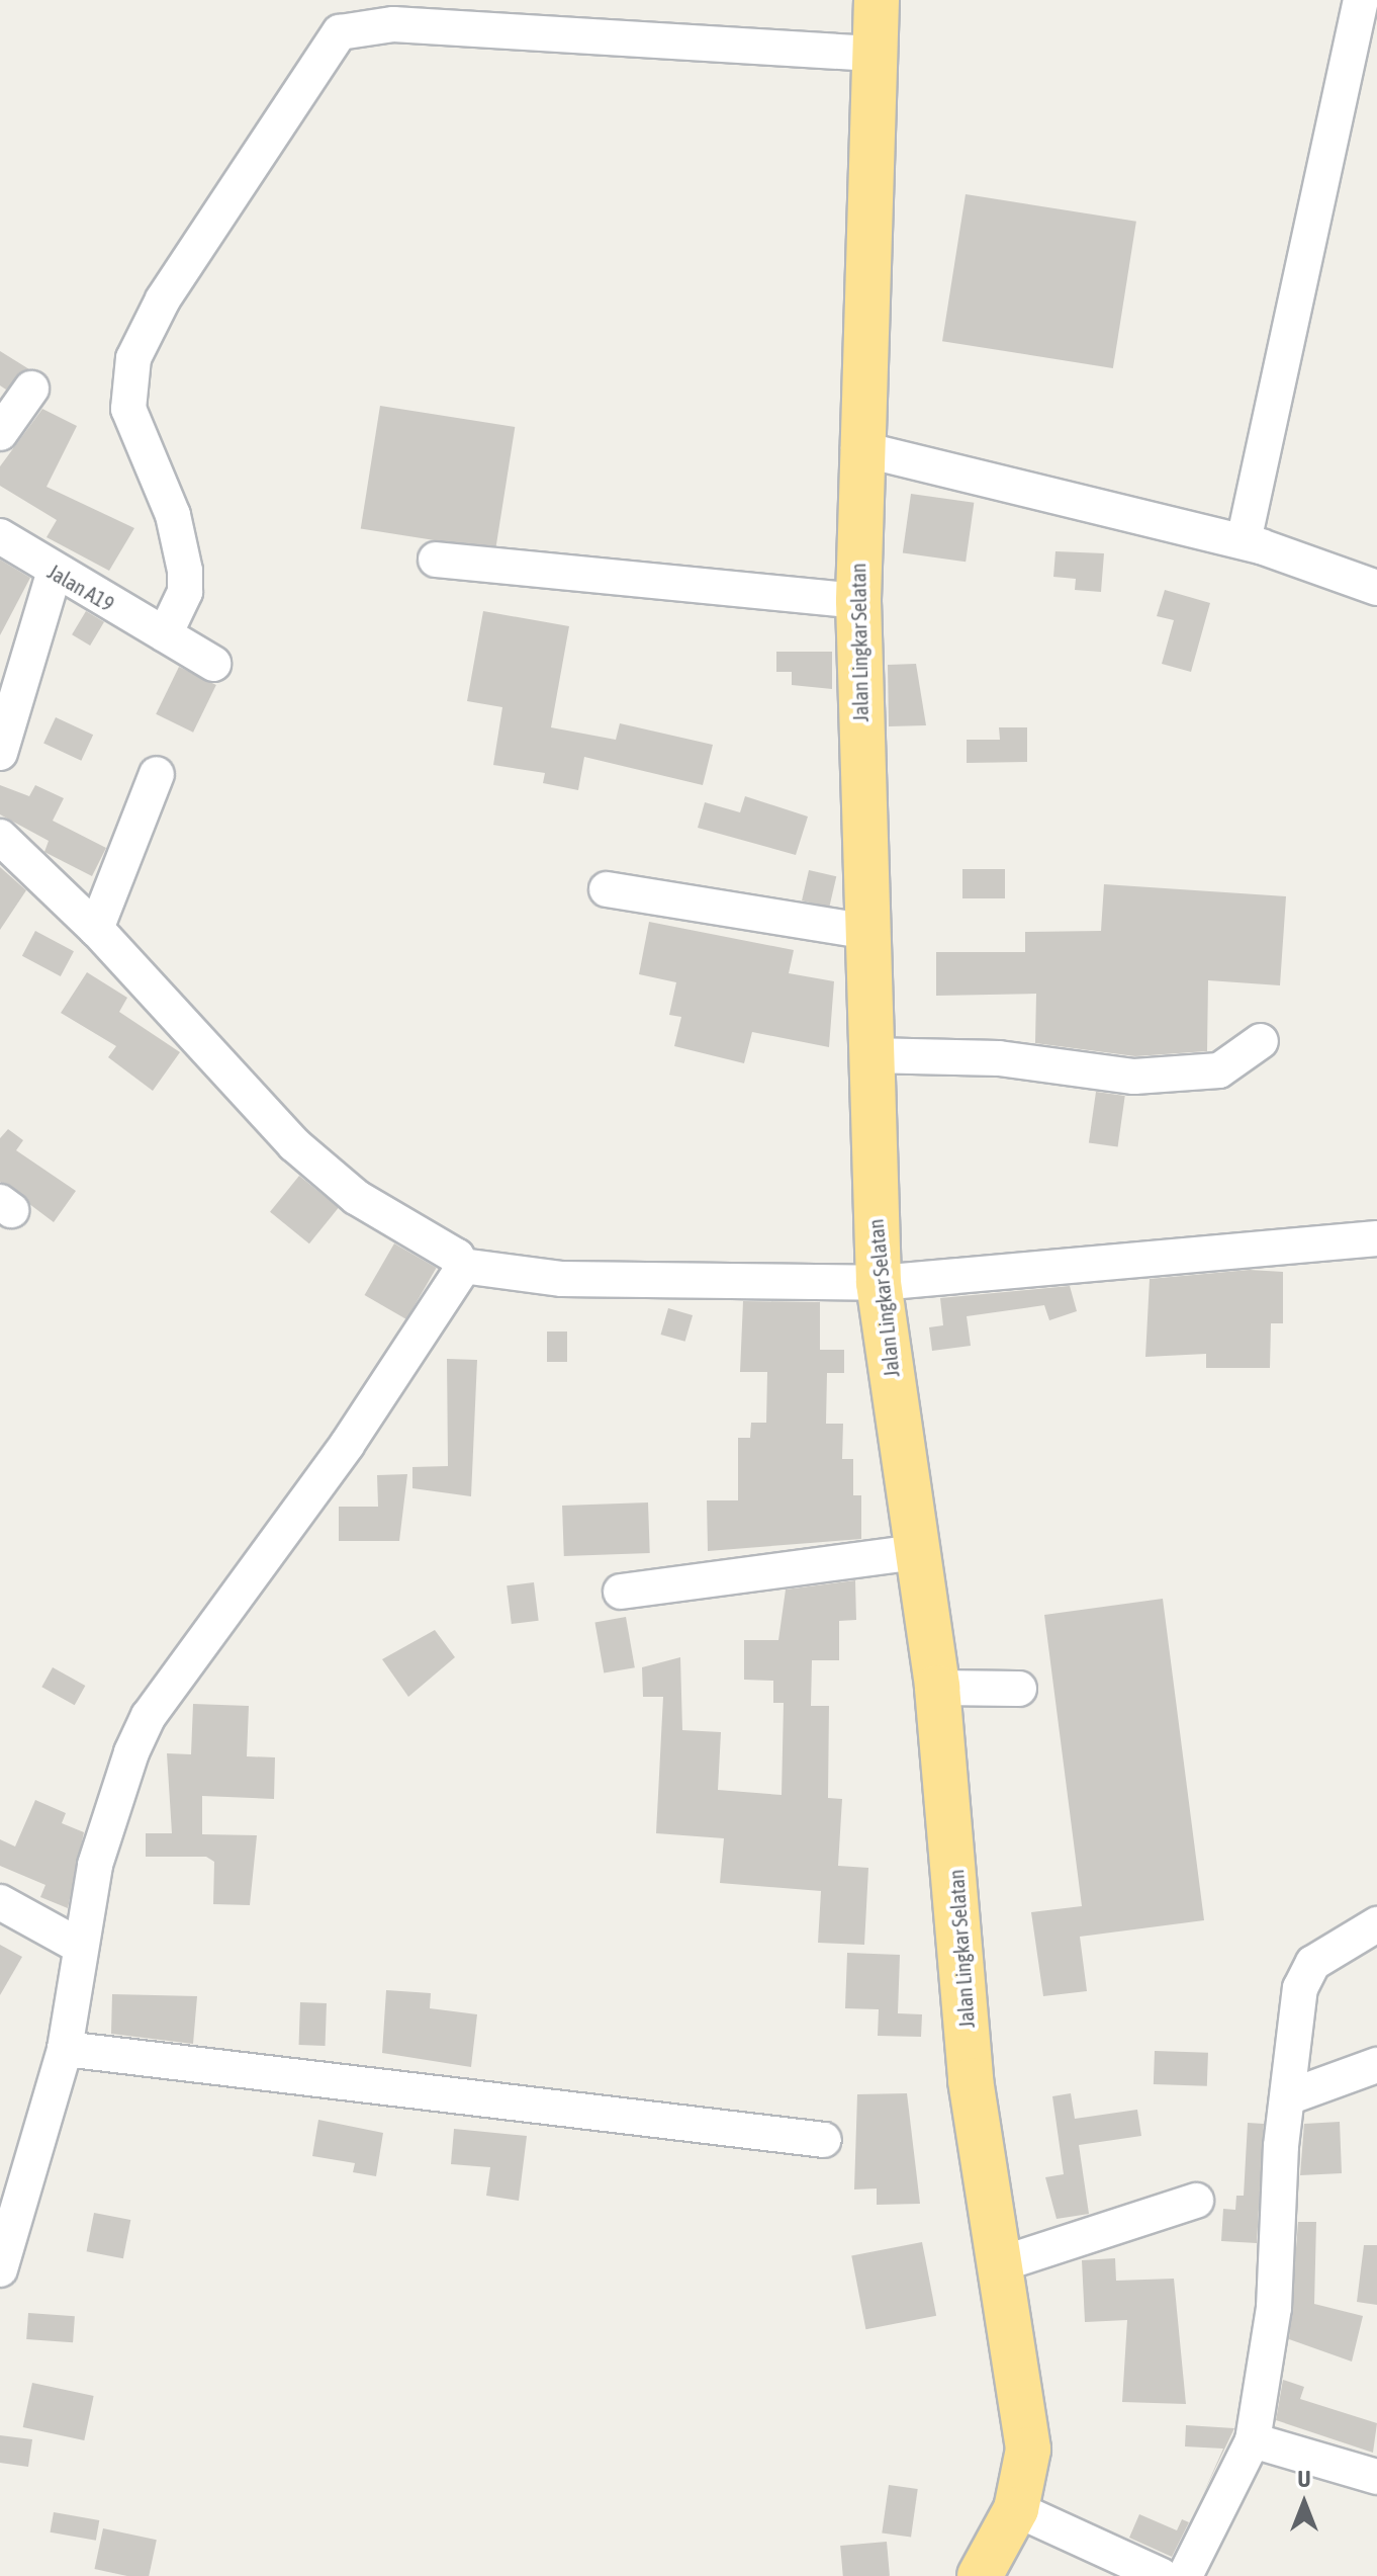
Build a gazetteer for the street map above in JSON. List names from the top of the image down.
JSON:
{
  "streets": {
    "highway": ["Jalan Lingkar Selatan"],
    "street": ["Jalan A19"]
  },
  "north": "top"
}
